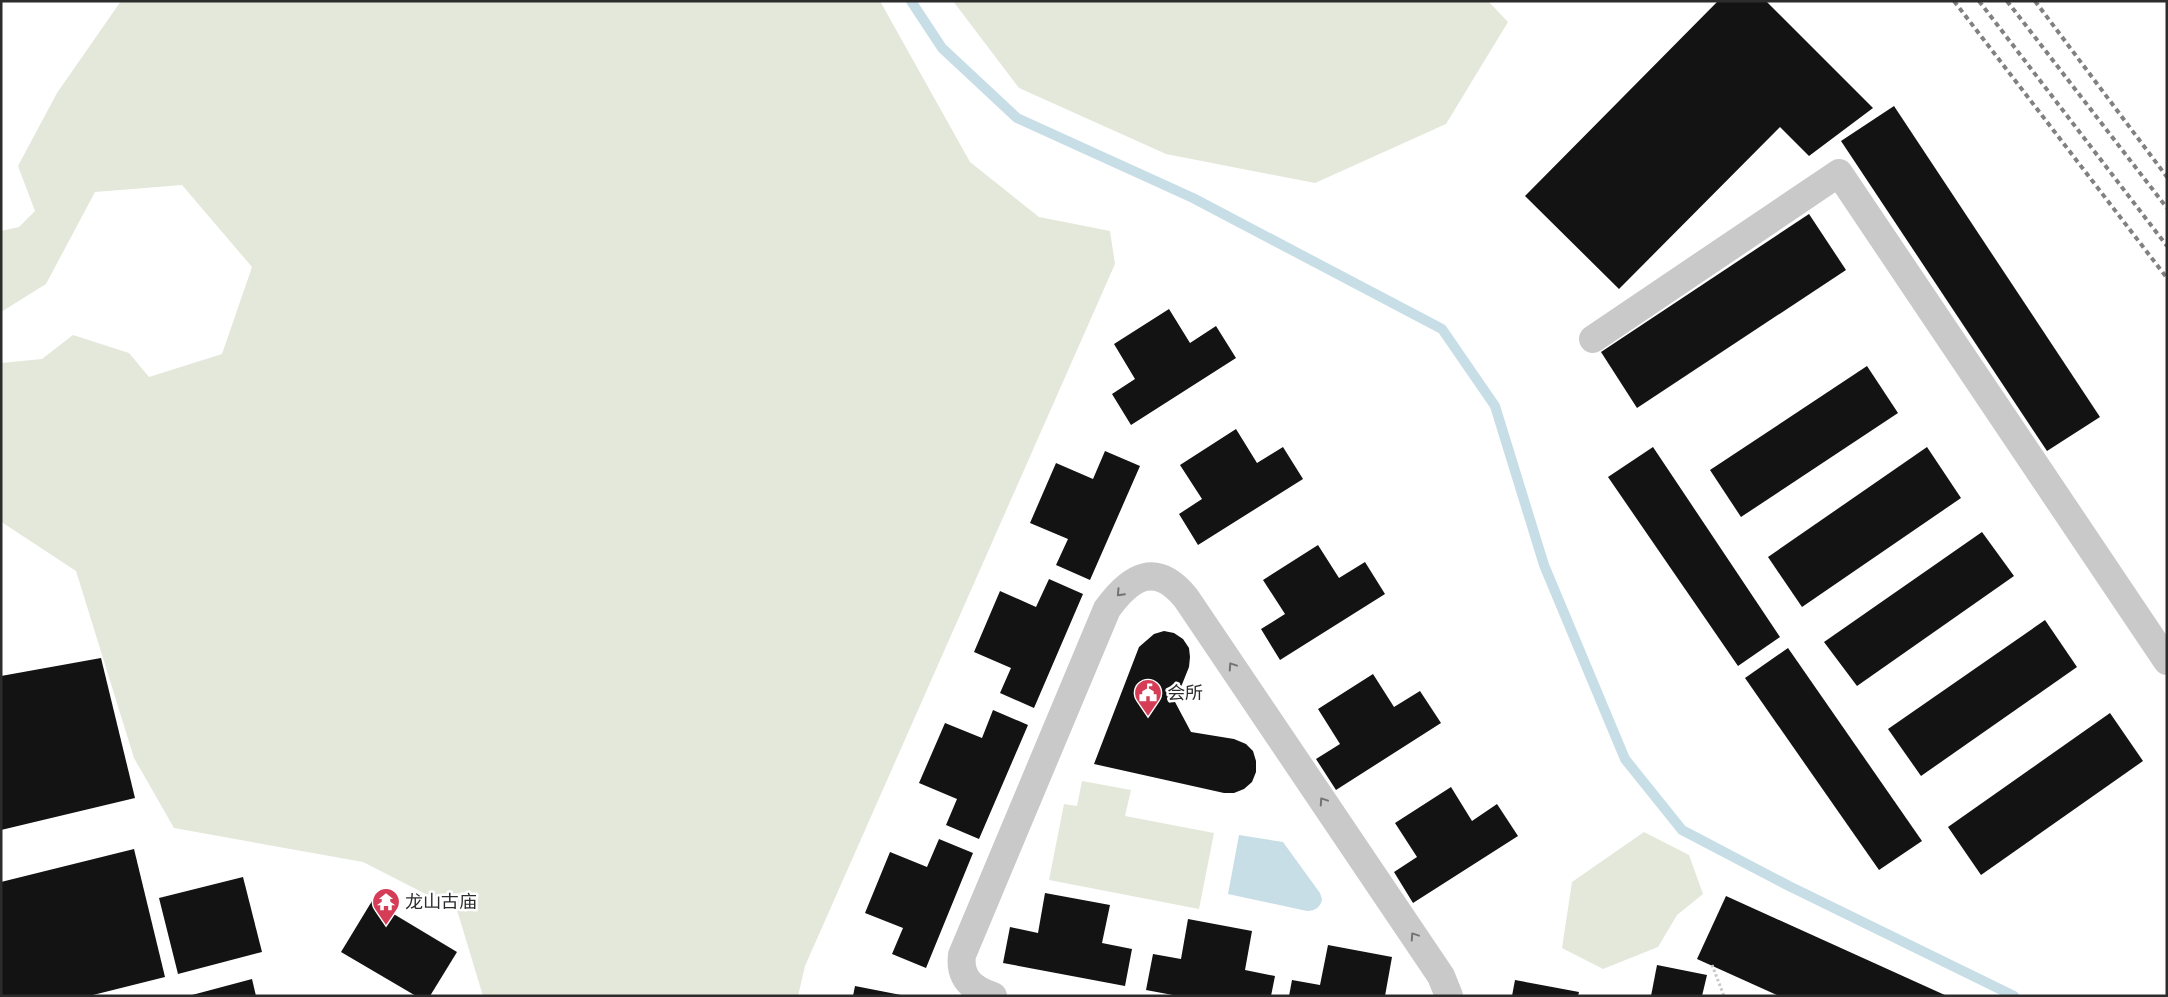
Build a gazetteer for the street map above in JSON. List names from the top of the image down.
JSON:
{
  "places": {
    "public building": ["会所"],
    "temple": ["龙山古庙"]
  }
}
